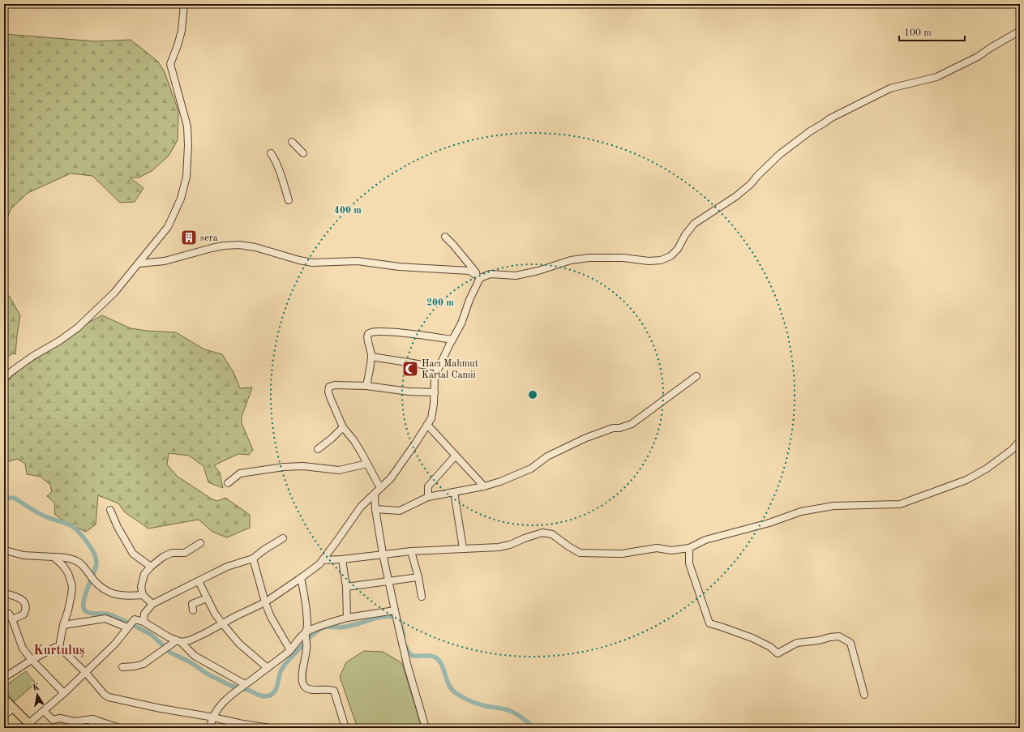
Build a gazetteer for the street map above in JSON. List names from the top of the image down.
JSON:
{
  "districts": ["Kurtuluş"],
  "places": {
    "building": ["sera"],
    "mosque": ["Hacı Mahmut Kartal Camii"]
  },
  "scale_bar": "100 m",
  "north": "top",
  "rings": ["400 m", "200 m"]
}
